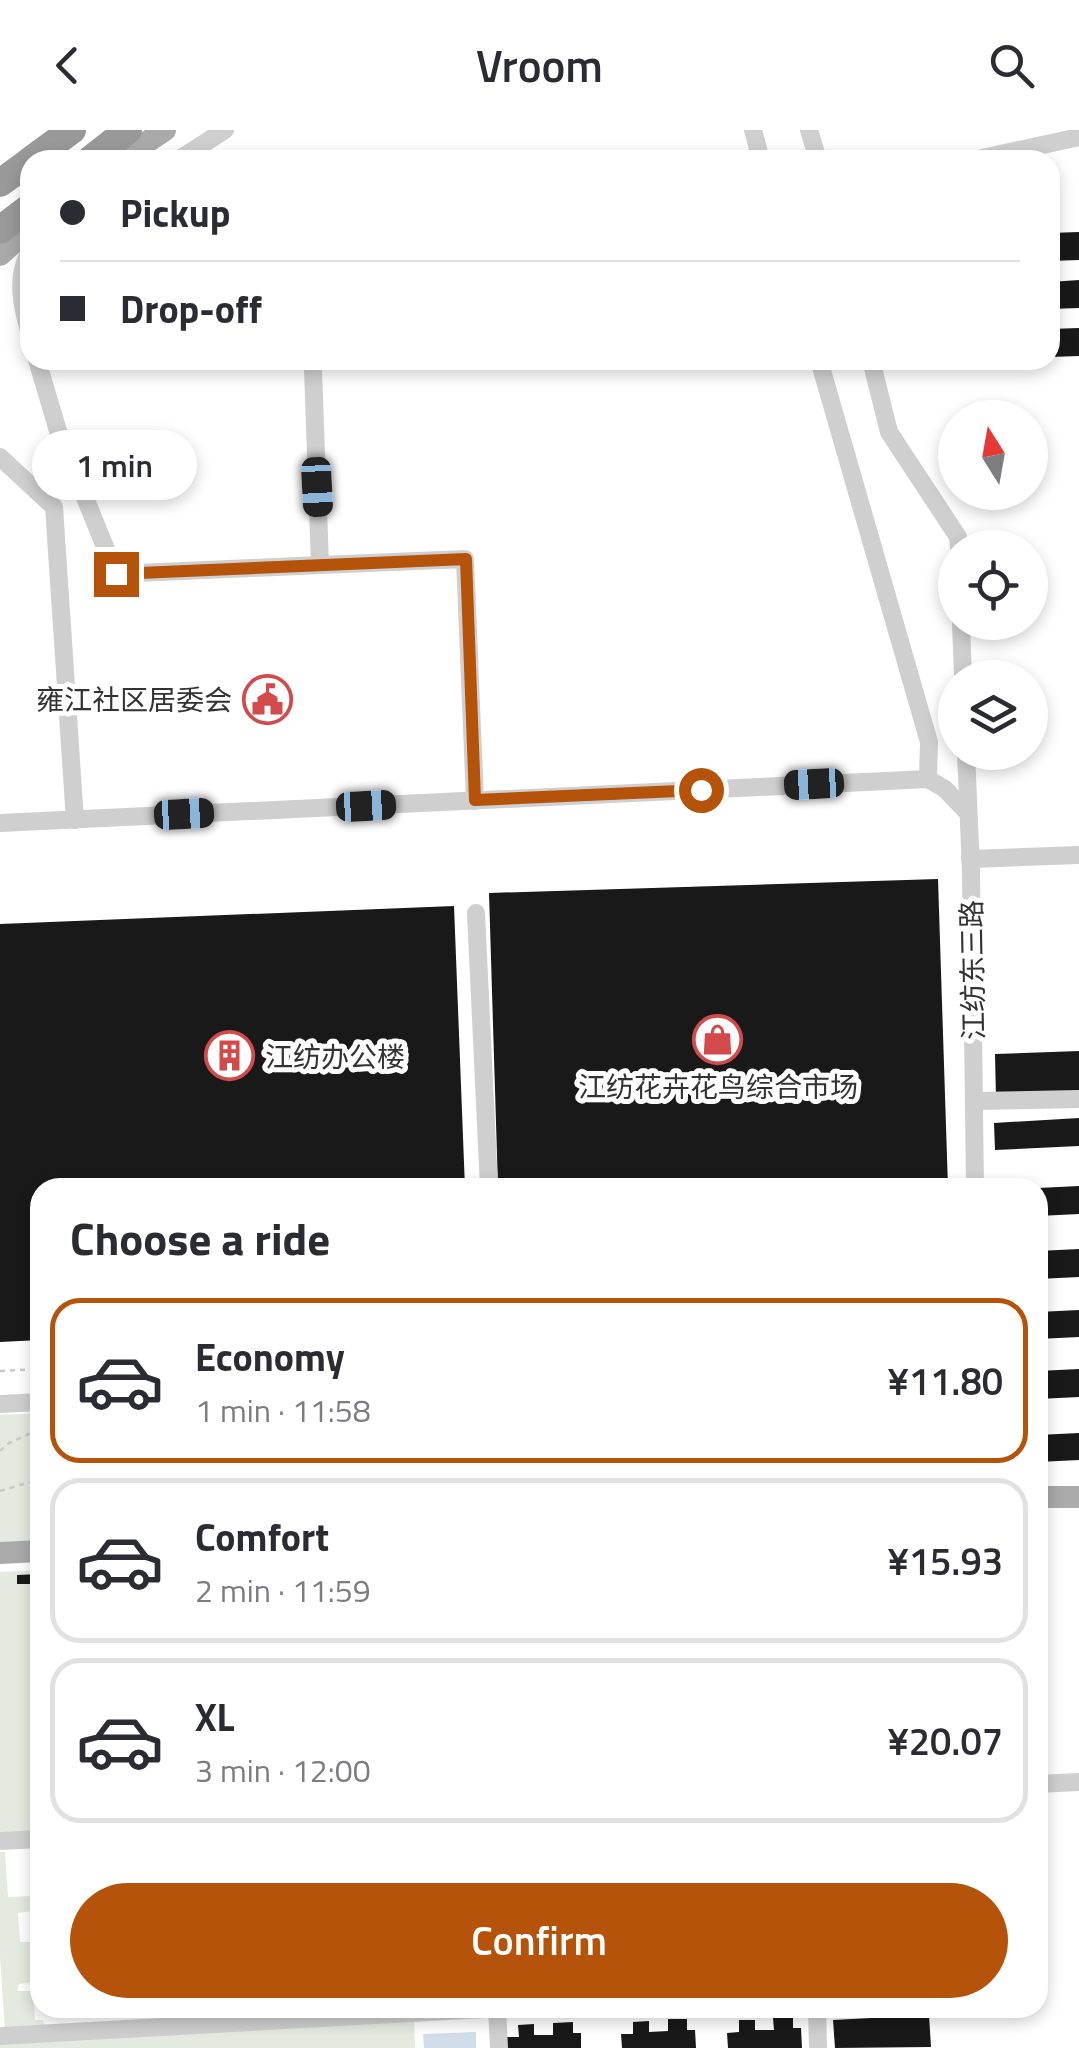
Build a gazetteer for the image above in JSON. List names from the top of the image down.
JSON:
{
  "streets": {
    "street": ["江纺东三路"]
  },
  "places": {
    "public building": ["雍江社区居委会"],
    "shop": ["江纺花卉花鸟综合市场"],
    "building": ["江纺办公楼"]
  },
  "north": "top",
  "page": {
    "header": "Vroom",
    "banner": ["Pickup", "Drop-off"],
    "bubble": "1 min",
    "heading": "Choose a ride",
    "list": [
      {
        "name": "Economy",
        "note": "1 min · 11:58",
        "value": "¥11.80"
      },
      {
        "name": "Comfort",
        "note": "2 min · 11:59",
        "value": "¥15.93"
      },
      {
        "name": "XL",
        "note": "3 min · 12:00",
        "value": "¥20.07"
      }
    ],
    "buttons": "Confirm"
  }
}
